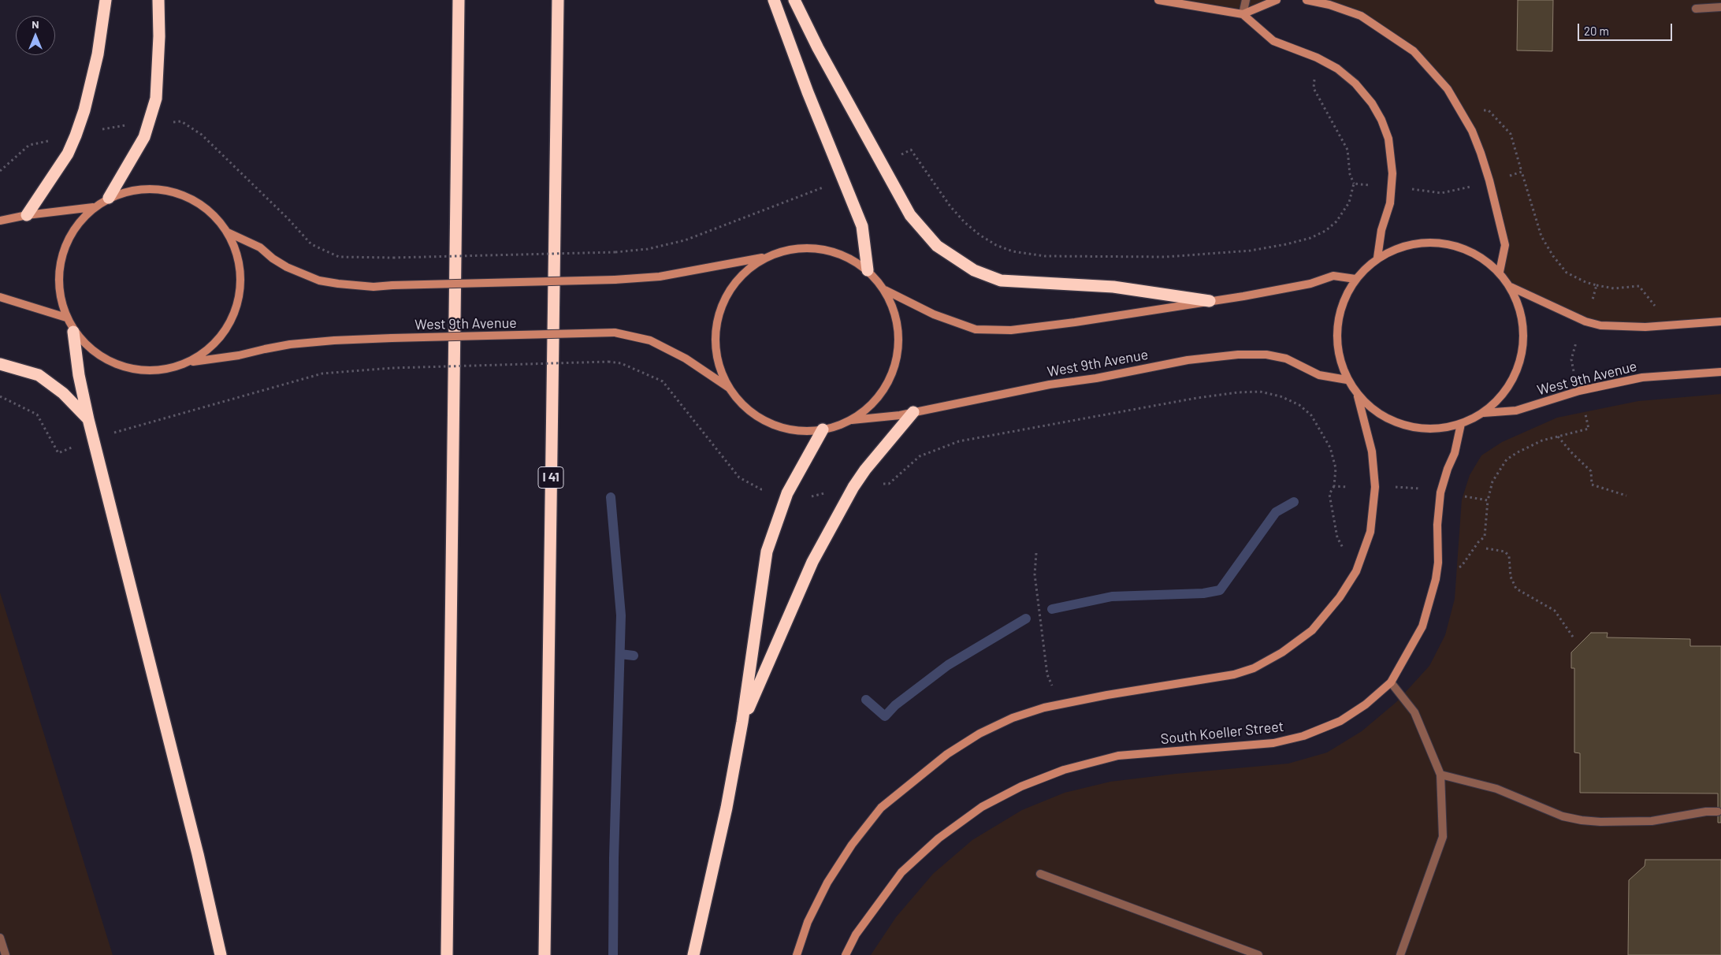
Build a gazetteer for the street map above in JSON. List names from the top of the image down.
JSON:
{
  "streets": {
    "highway": ["I 41"],
    "main road": ["West 9th Avenue", "South Koeller Street"]
  },
  "scale_bar": "20 m",
  "north": "top"
}
